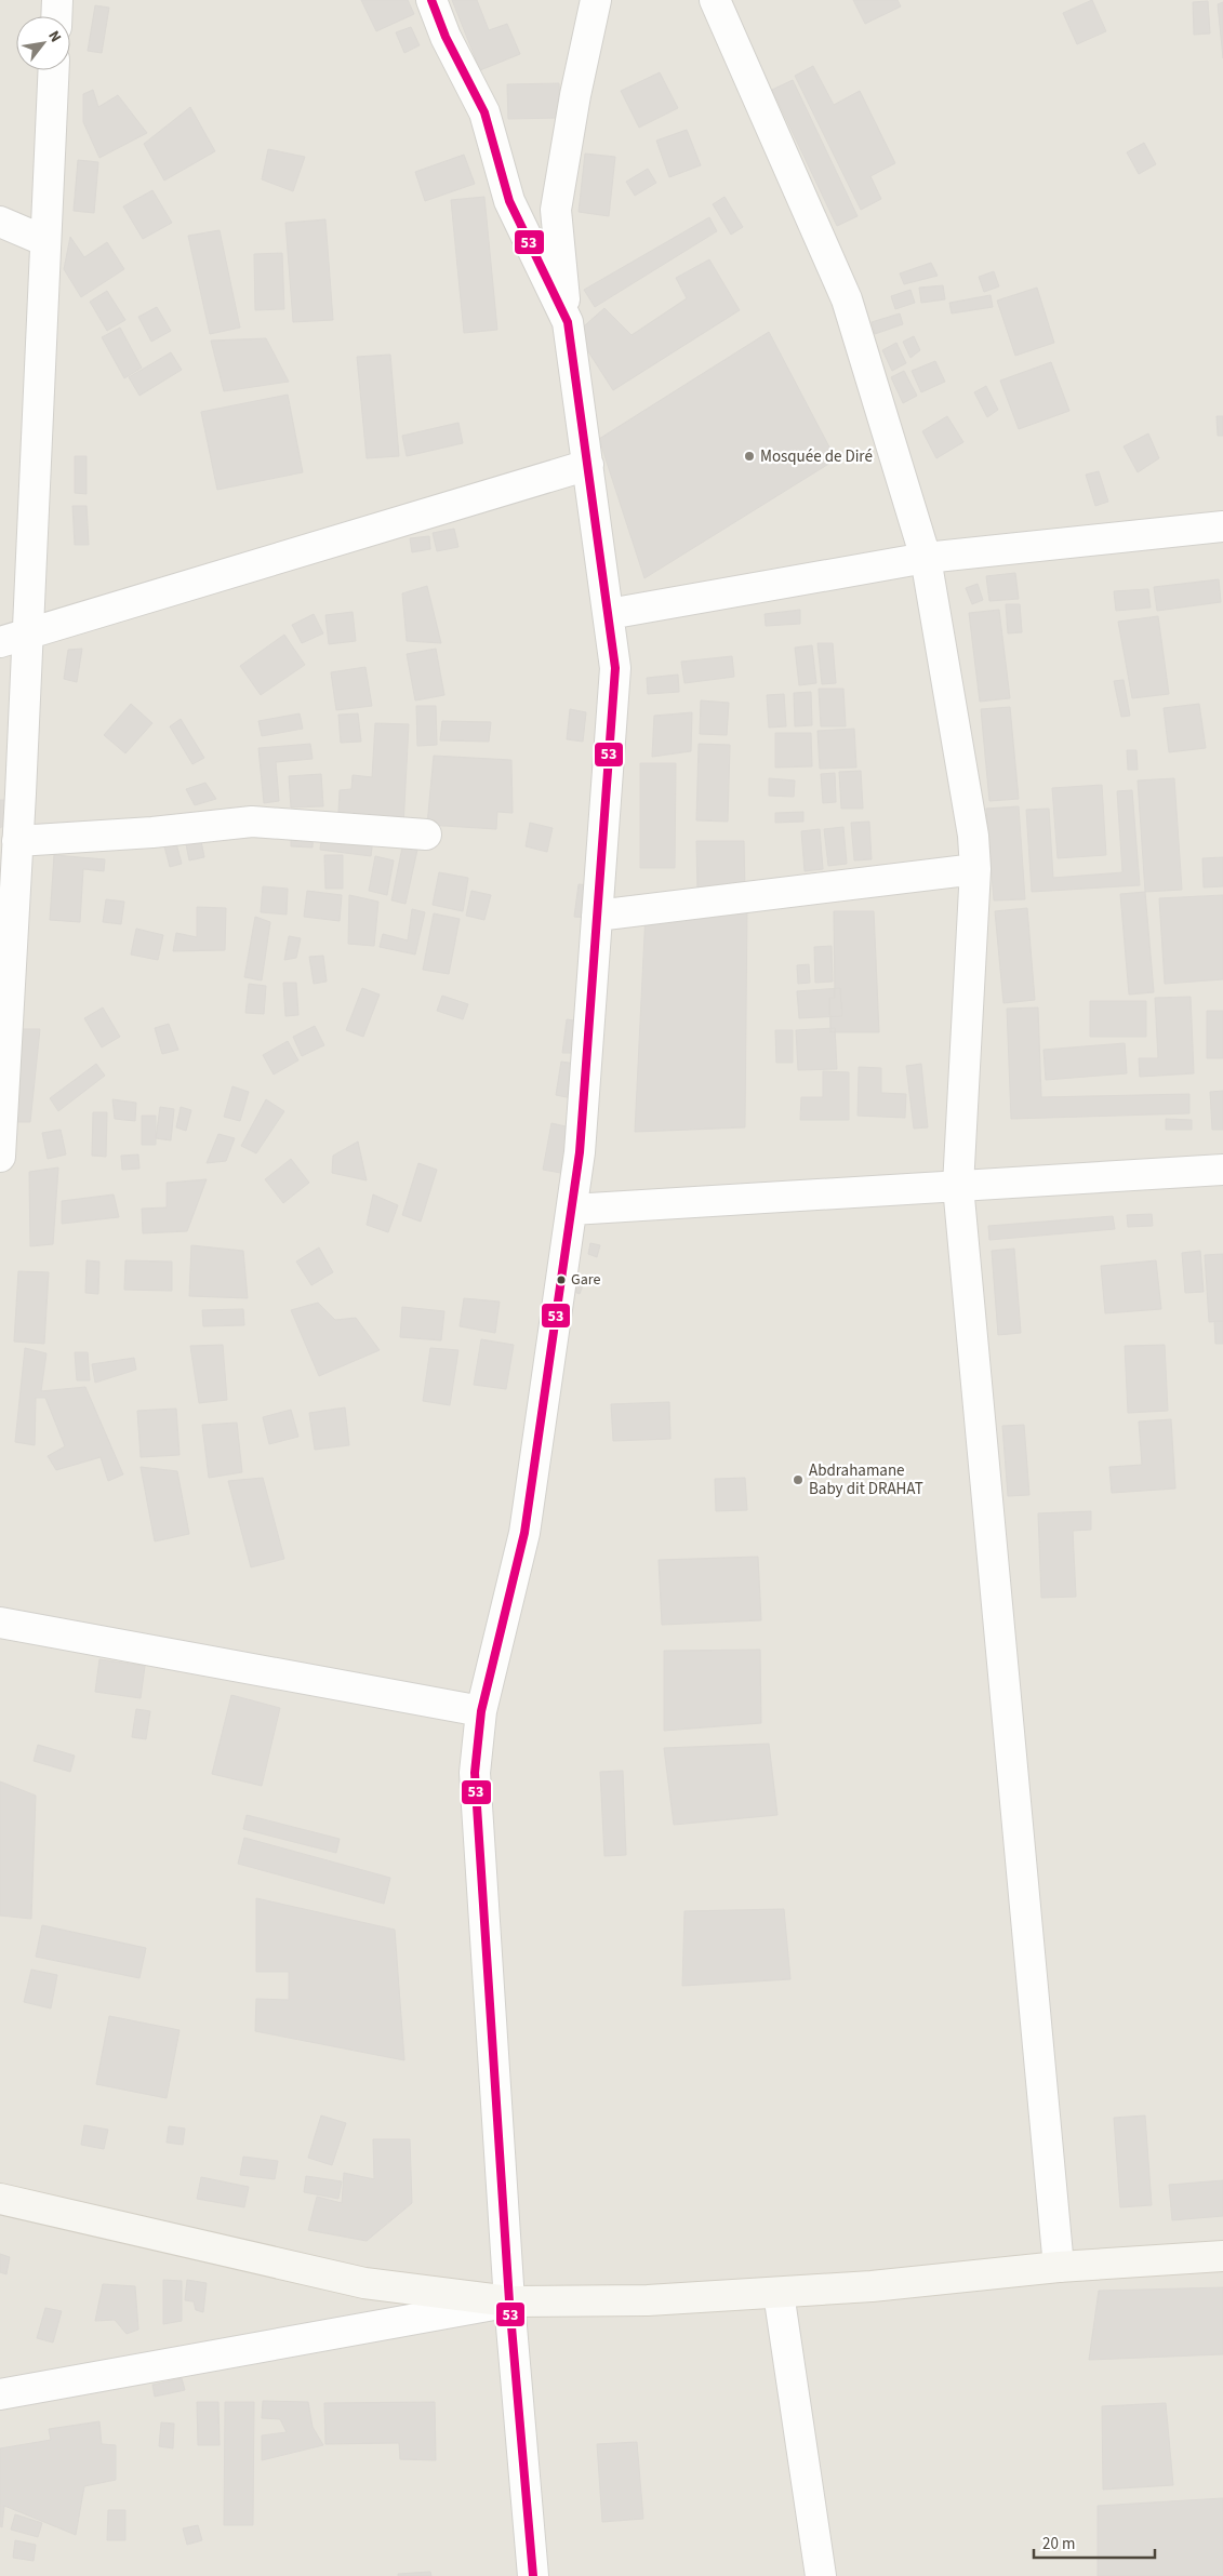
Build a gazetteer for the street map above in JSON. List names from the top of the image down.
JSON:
{
  "places": ["Mosquée de Diré", "Gare", "Abdrahamane Baby dit DRAHAT"],
  "lines": ["transit line 53"],
  "scale_bar": "20 m",
  "north": "top right"
}
